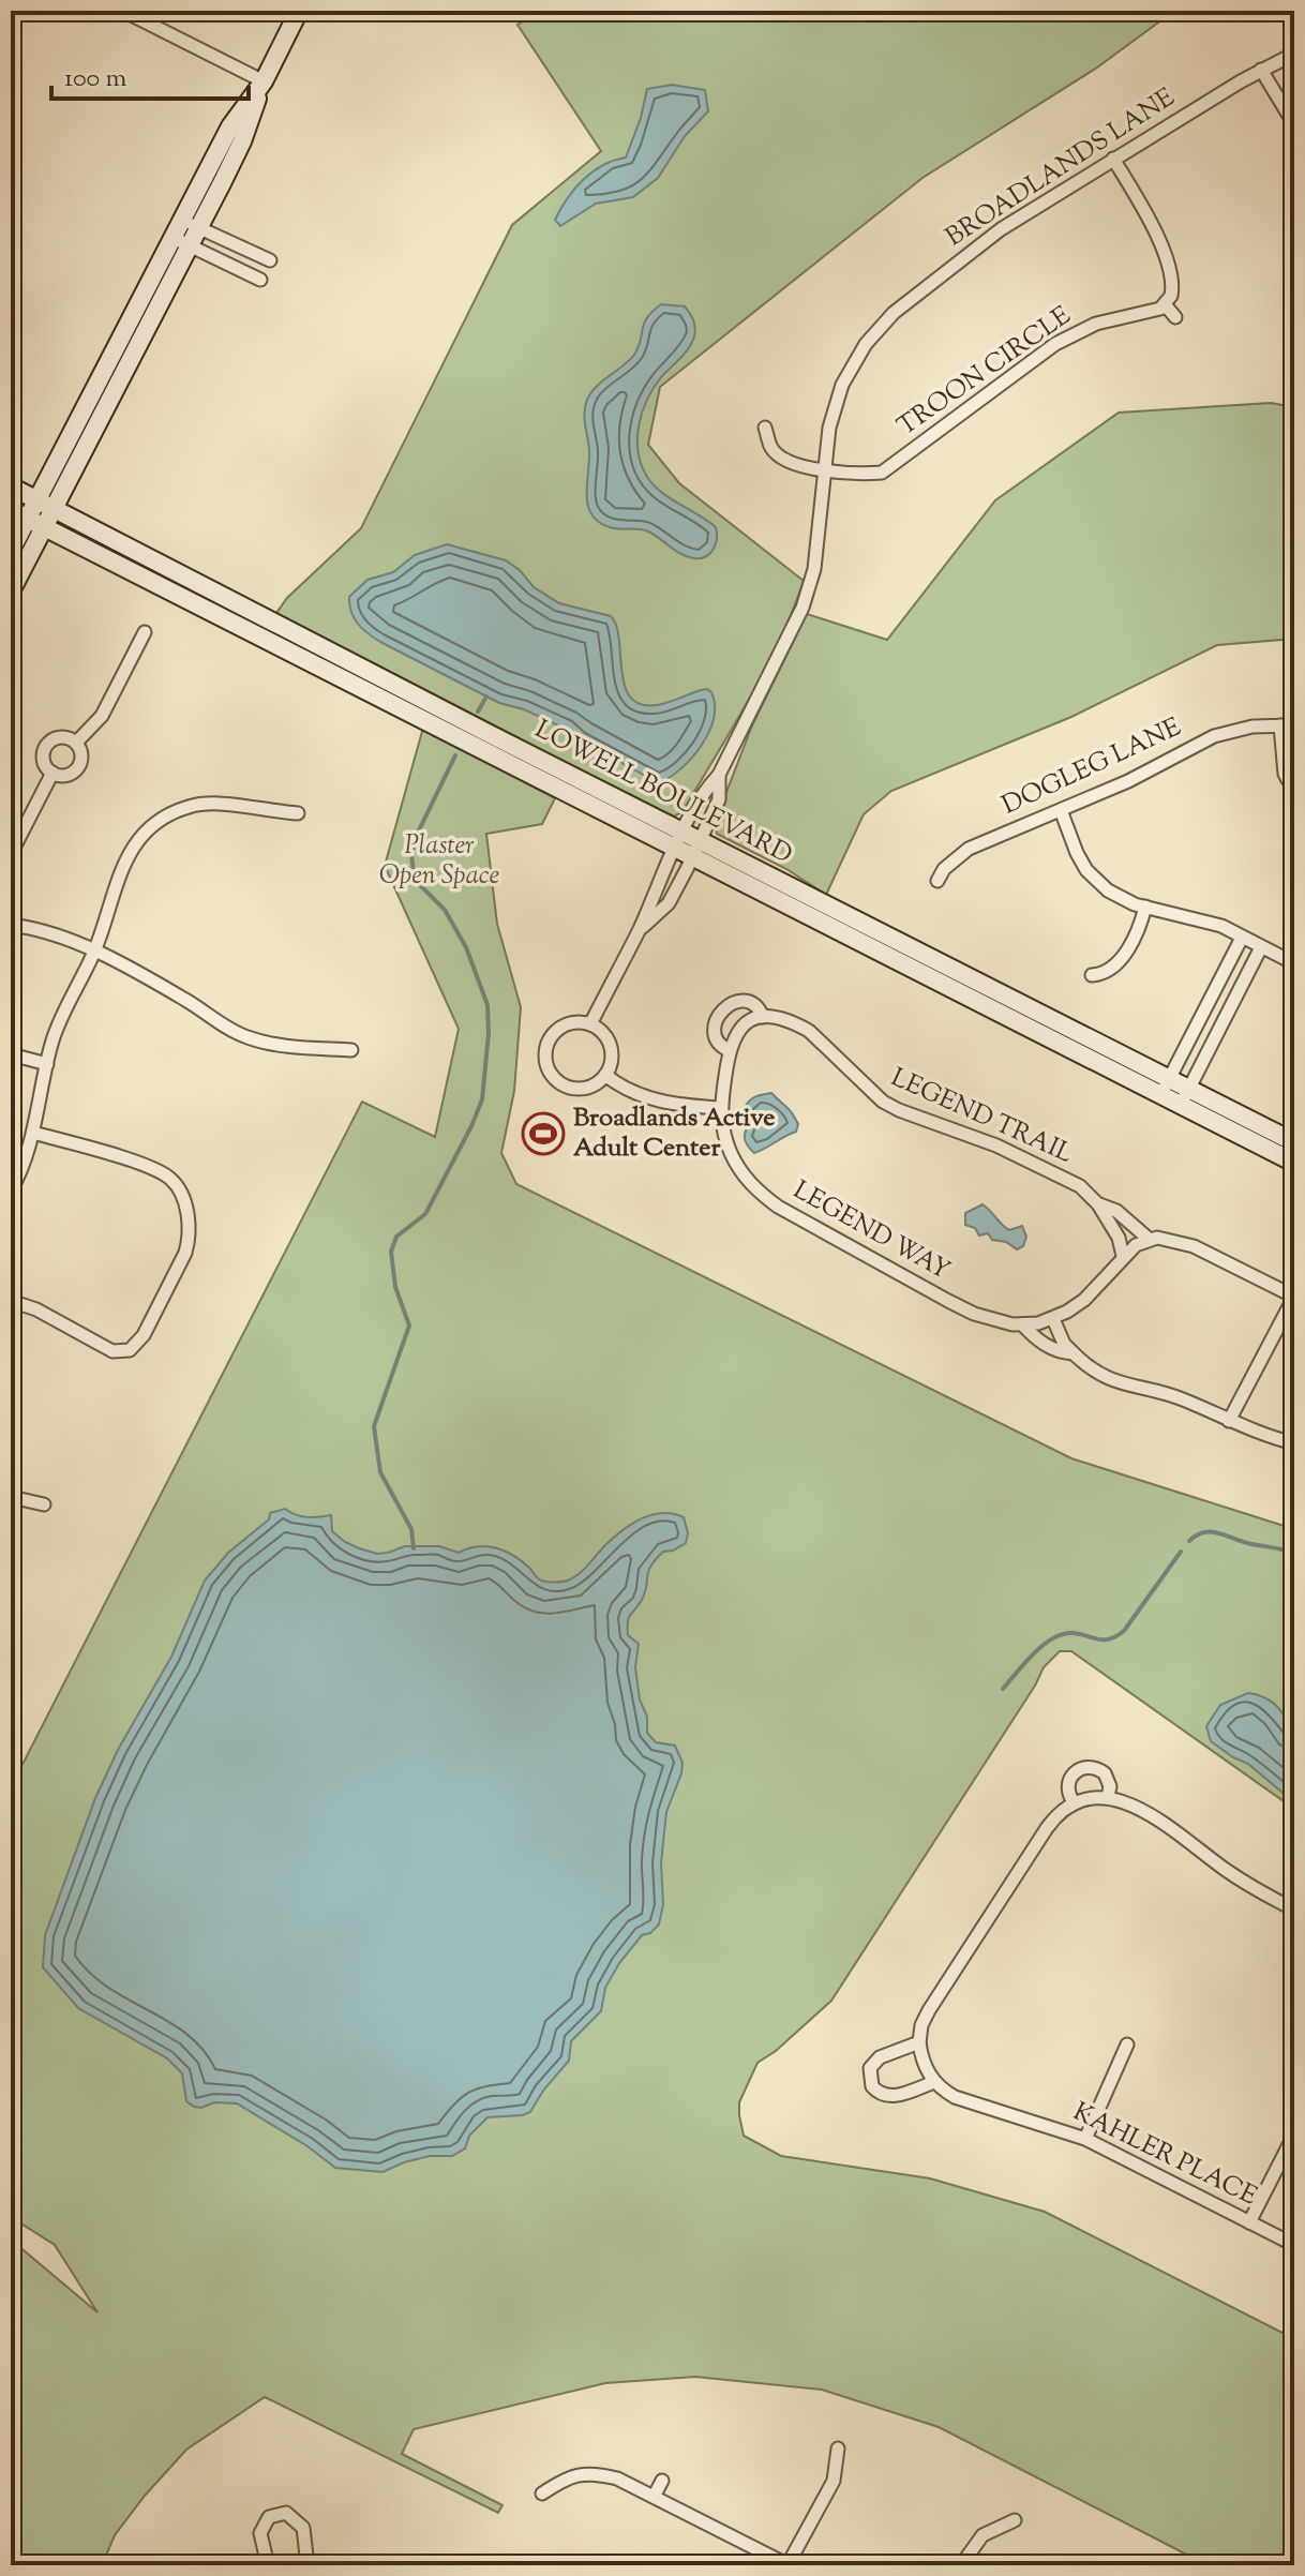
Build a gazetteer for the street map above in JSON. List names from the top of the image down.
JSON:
{
  "streets": {
    "main road": ["LOWELL BOULEVARD"],
    "street": [
      "BROADLANDS LANE",
      "TROON CIRCLE",
      "DOGLEG LANE",
      "LEGEND TRAIL",
      "LEGEND WAY",
      "KAHLER PLACE"
    ]
  },
  "crossings": [
    ["BROADLANDS LANE", "TROON CIRCLE"],
    ["BROADLANDS LANE", "LOWELL BOULEVARD"],
    ["LEGEND TRAIL", "LEGEND WAY"]
  ],
  "parks": ["Plaster Open Space"],
  "places": {
    "sports": ["Broadlands Active Adult Center"]
  },
  "scale_bar": "100 m"
}
